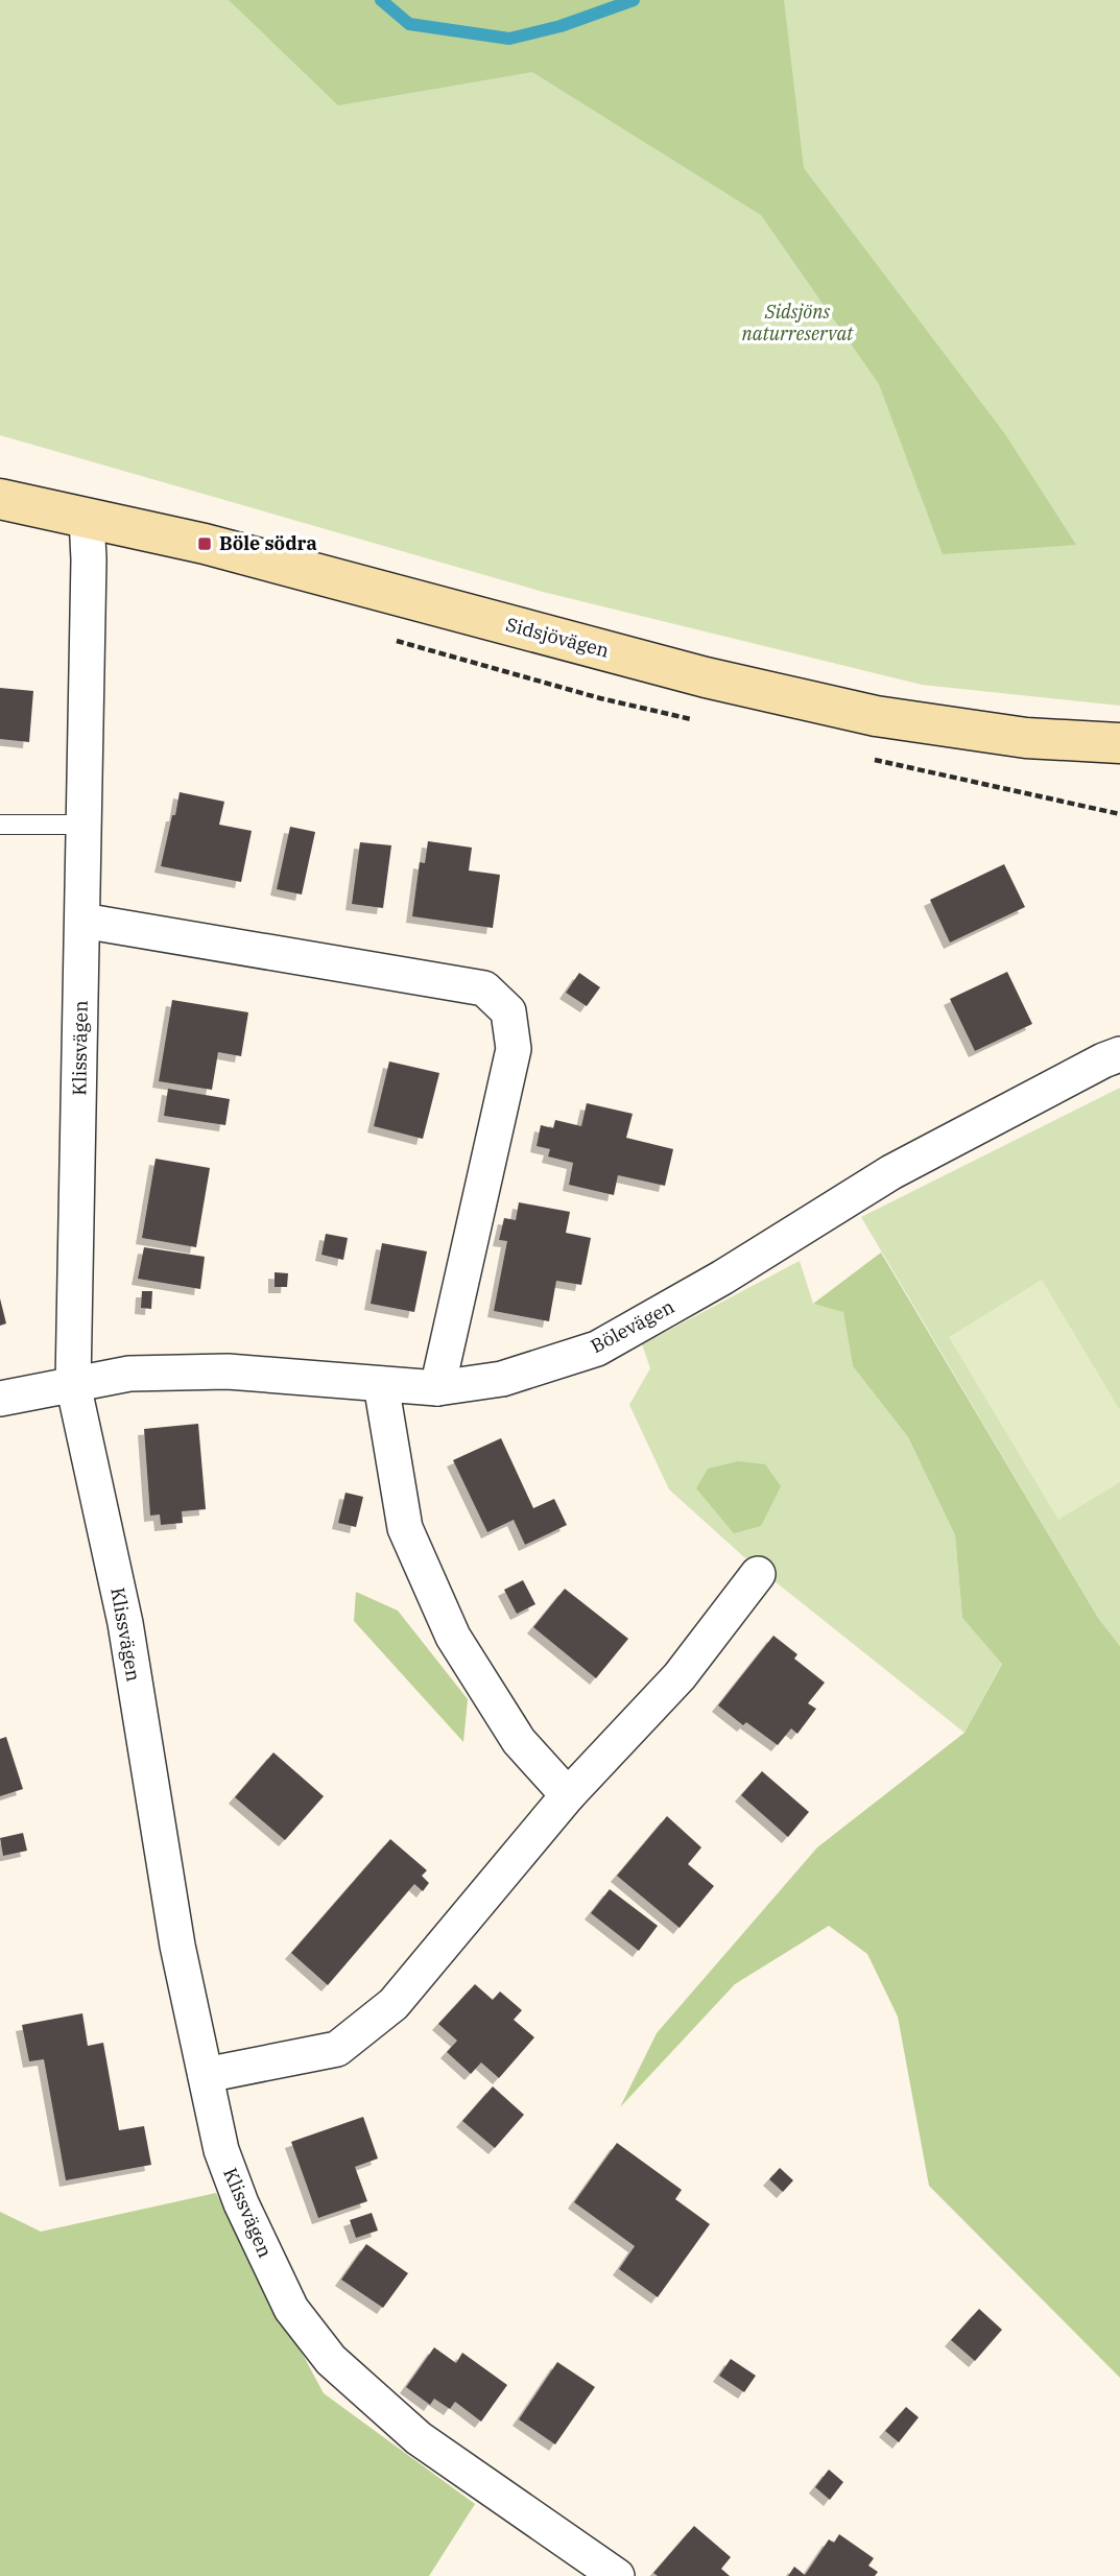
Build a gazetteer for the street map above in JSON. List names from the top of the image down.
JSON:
{
  "streets": {
    "main road": ["Sidsjövägen"],
    "street": ["Klissvägen", "Bölevägen"]
  },
  "crossings": [
    ["Sidsjövägen", "Klissvägen"],
    ["Klissvägen", "Bölevägen"]
  ],
  "parks": ["Sidsjöns naturreservat"],
  "places": {
    "transit": ["Böle södra"]
  }
}
